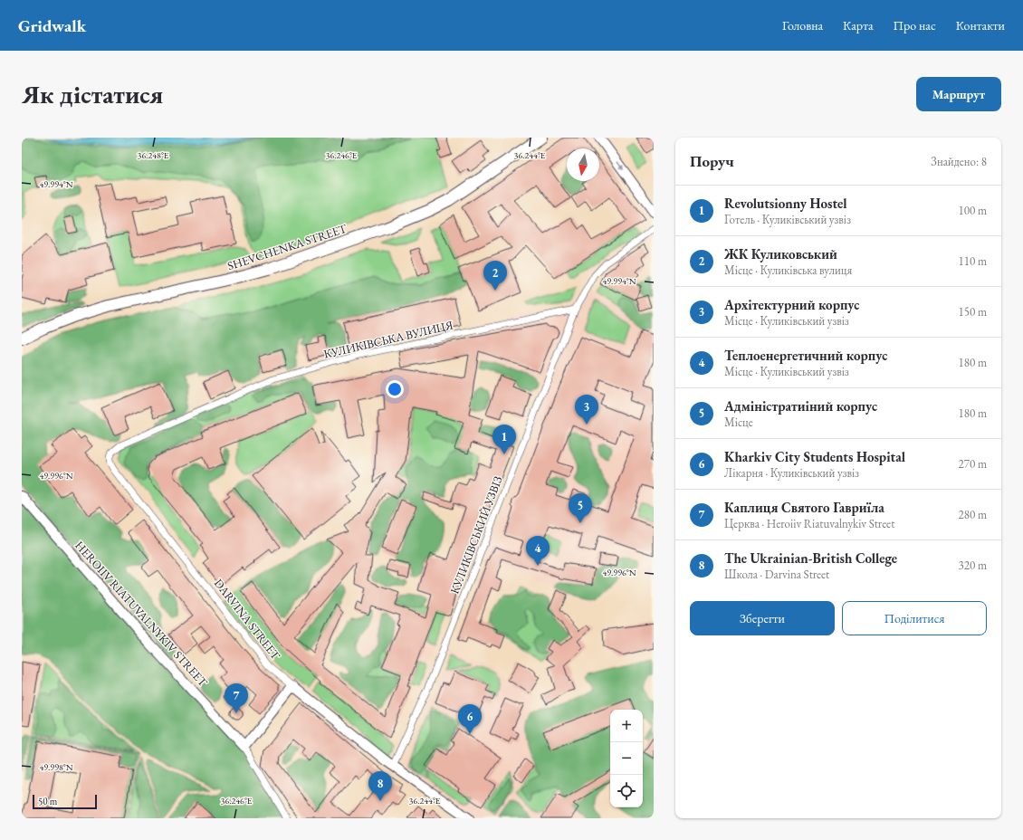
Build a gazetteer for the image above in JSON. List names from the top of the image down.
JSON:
{
  "streets": {
    "main road": ["SHEVCHENKA STREET"],
    "street": [
      "КУЛИКІВСЬКА ВУЛИЦЯ",
      "КУЛИКІВСЬКИЙ УЗВІЗ",
      "HEROIIV RIATUVALNYKIV STREET",
      "DARVINA STREET"
    ]
  },
  "crossings": [
    ["КУЛИКІВСЬКА ВУЛИЦЯ", "КУЛИКІВСЬКИЙ УЗВІЗ"],
    ["КУЛИКІВСЬКА ВУЛИЦЯ", "DARVINA STREET"],
    ["КУЛИКІВСЬКИЙ УЗВІЗ", "DARVINA STREET"]
  ],
  "scale_bar": "50 m",
  "north": "bottom",
  "page": {
    "header": "Gridwalk",
    "nav": [
      "Головна",
      "Карта",
      "Про нас",
      "Контакти"
    ],
    "buttons": [
      "Маршрут",
      ["Зберегти", "Поділитися"]
    ],
    "title": "Як дістатися",
    "heading": ["Поруч", "Знайдено: 8"],
    "list": [
      {
        "mark": "1",
        "name": "Revolutsionny Hostel",
        "note": "Готель · Куликівський узвіз",
        "value": "100 m"
      },
      {
        "mark": "2",
        "name": "ЖК Куликовський",
        "note": "Місце · Куликівська вулиця",
        "value": "110 m"
      },
      {
        "mark": "3",
        "name": "Архітектурний корпус",
        "note": "Місце · Куликівський узвіз",
        "value": "150 m"
      },
      {
        "mark": "4",
        "name": "Теплоенергетичний корпус",
        "note": "Місце · Куликівський узвіз",
        "value": "180 m"
      },
      {
        "mark": "5",
        "name": "Адміністратиіний корпус",
        "note": "Місце",
        "value": "180 m"
      },
      {
        "mark": "6",
        "name": "Kharkiv City Students Hospital",
        "note": "Лікарня · Куликівський узвіз",
        "value": "270 m"
      },
      {
        "mark": "7",
        "name": "Каплиця Святого Гавриїла",
        "note": "Церква · Heroiiv Riatuvalnykiv Street",
        "value": "280 m"
      },
      {
        "mark": "8",
        "name": "The Ukrainian-British College",
        "note": "Школа · Darvina Street",
        "value": "320 m"
      }
    ],
    "pins": [
      "2",
      "3",
      "1",
      "5",
      "4",
      "7",
      "6",
      "8"
    ],
    "map_buttons": ["+", "−"],
    "scale": "50 m"
  },
  "coordinates": [
    "36.246°E",
    "36.248°E",
    "36.244°E",
    "49.994°N",
    "49.996°N",
    "49.998°N"
  ]
}
